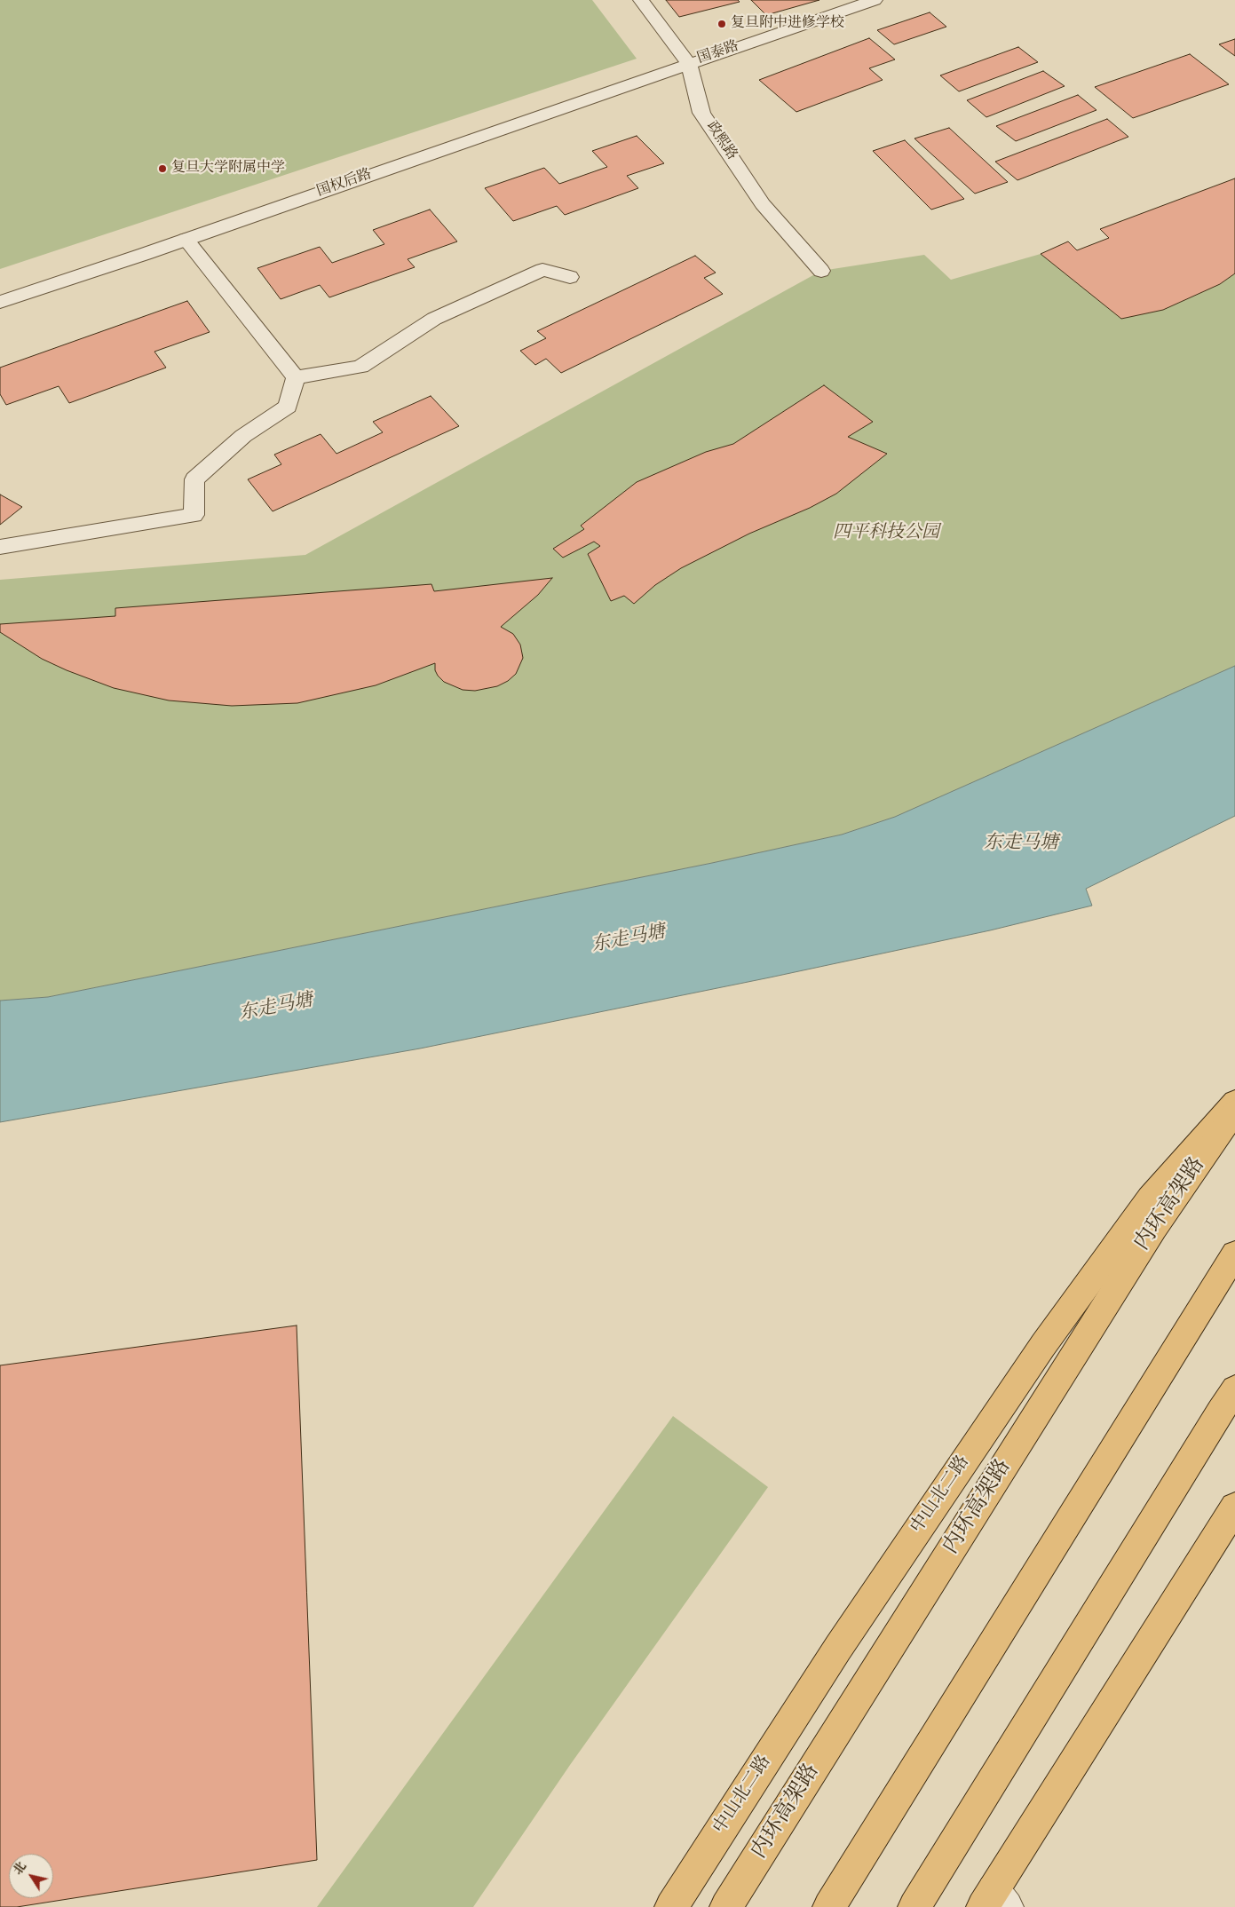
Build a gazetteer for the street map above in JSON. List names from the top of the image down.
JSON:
{
  "streets": {
    "main road": ["内环高架路", "中山北二路"],
    "street": ["国泰路", "政熙路", "国权后路"]
  },
  "crossings": [
    ["国泰路", "政熙路"],
    ["国泰路", "国权后路"],
    ["政熙路", "国权后路"]
  ],
  "water": ["东走马塘"],
  "parks": ["四平科技公园"],
  "places": ["复旦附中进修学校", "复旦大学附属中学"],
  "north": "top left"
}
